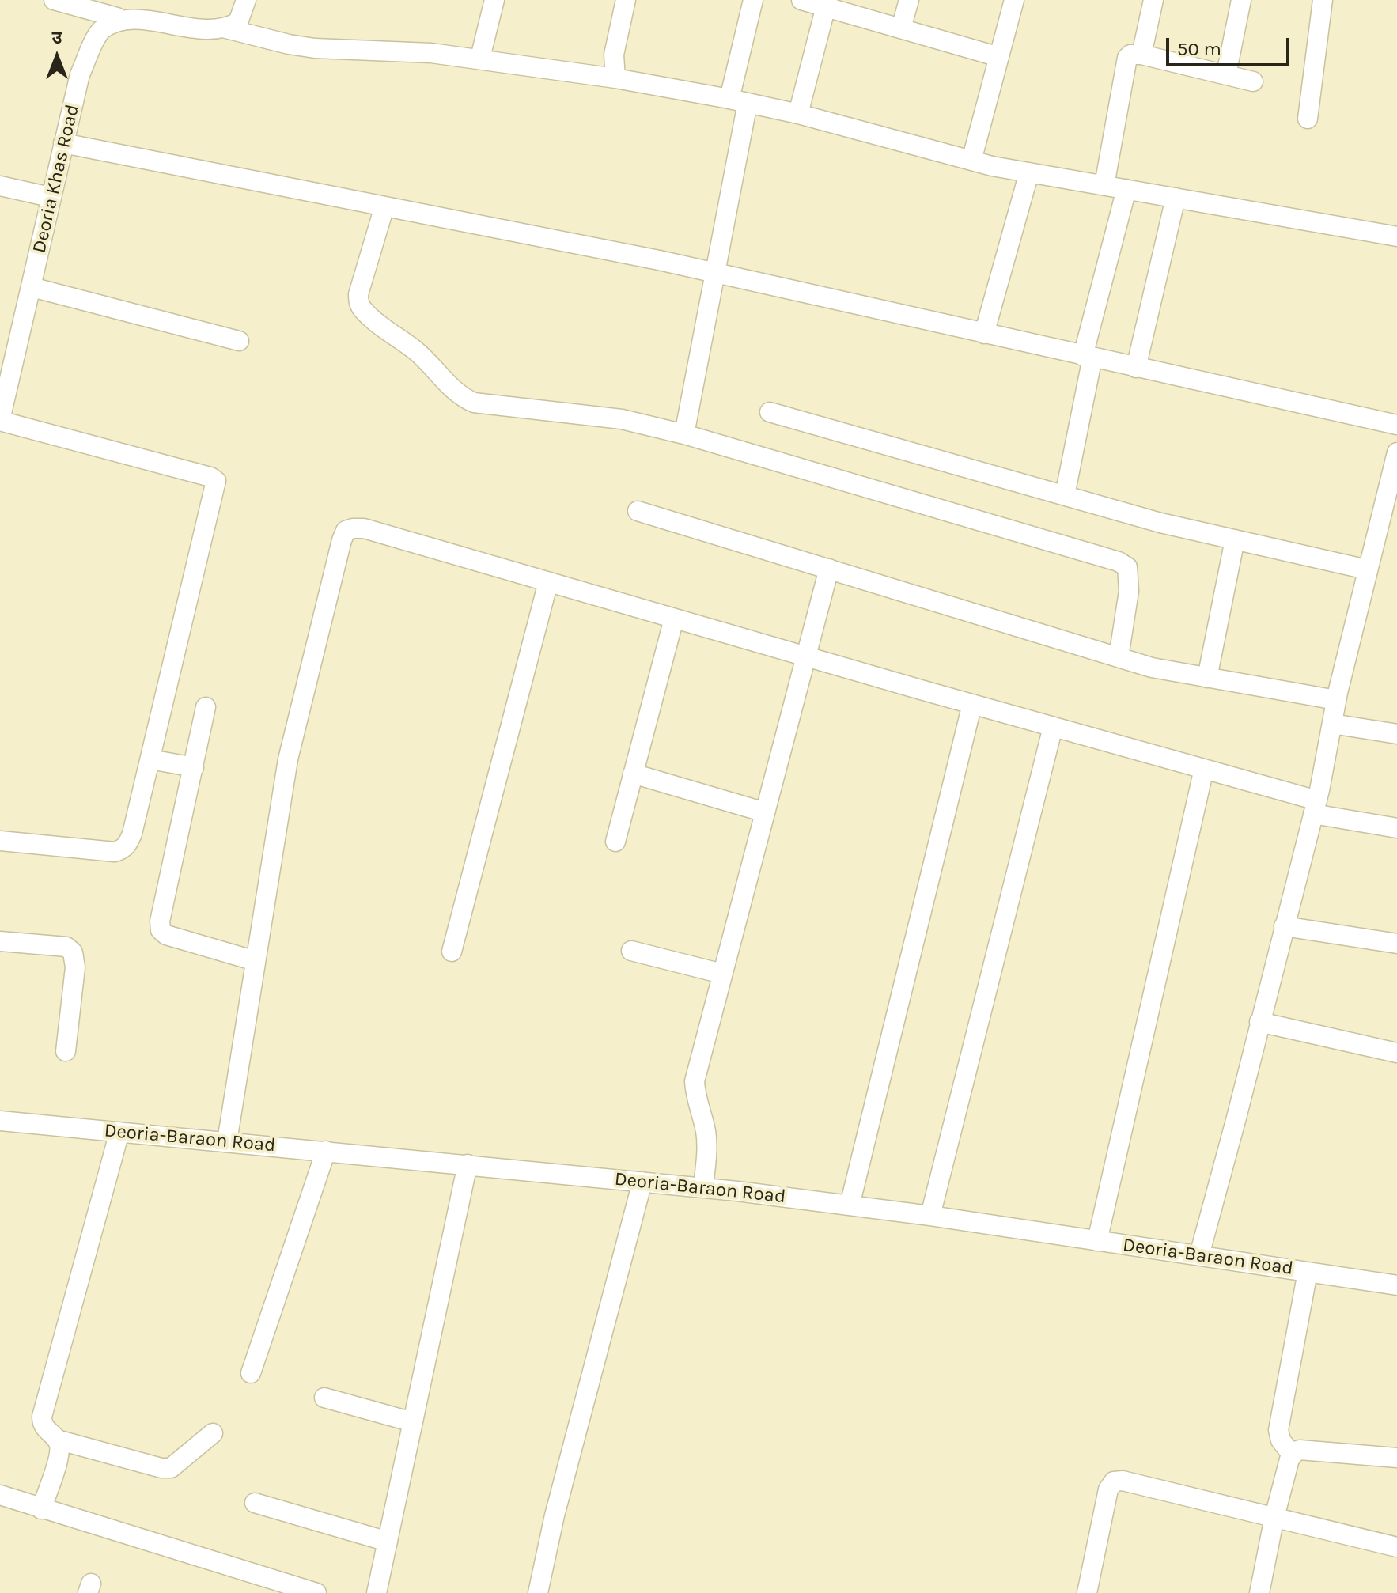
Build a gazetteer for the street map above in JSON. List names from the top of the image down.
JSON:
{
  "streets": {
    "street": ["Deoria Khas Road", "Deoria-Baraon Road"]
  },
  "scale_bar": "50 m",
  "north": "top"
}
